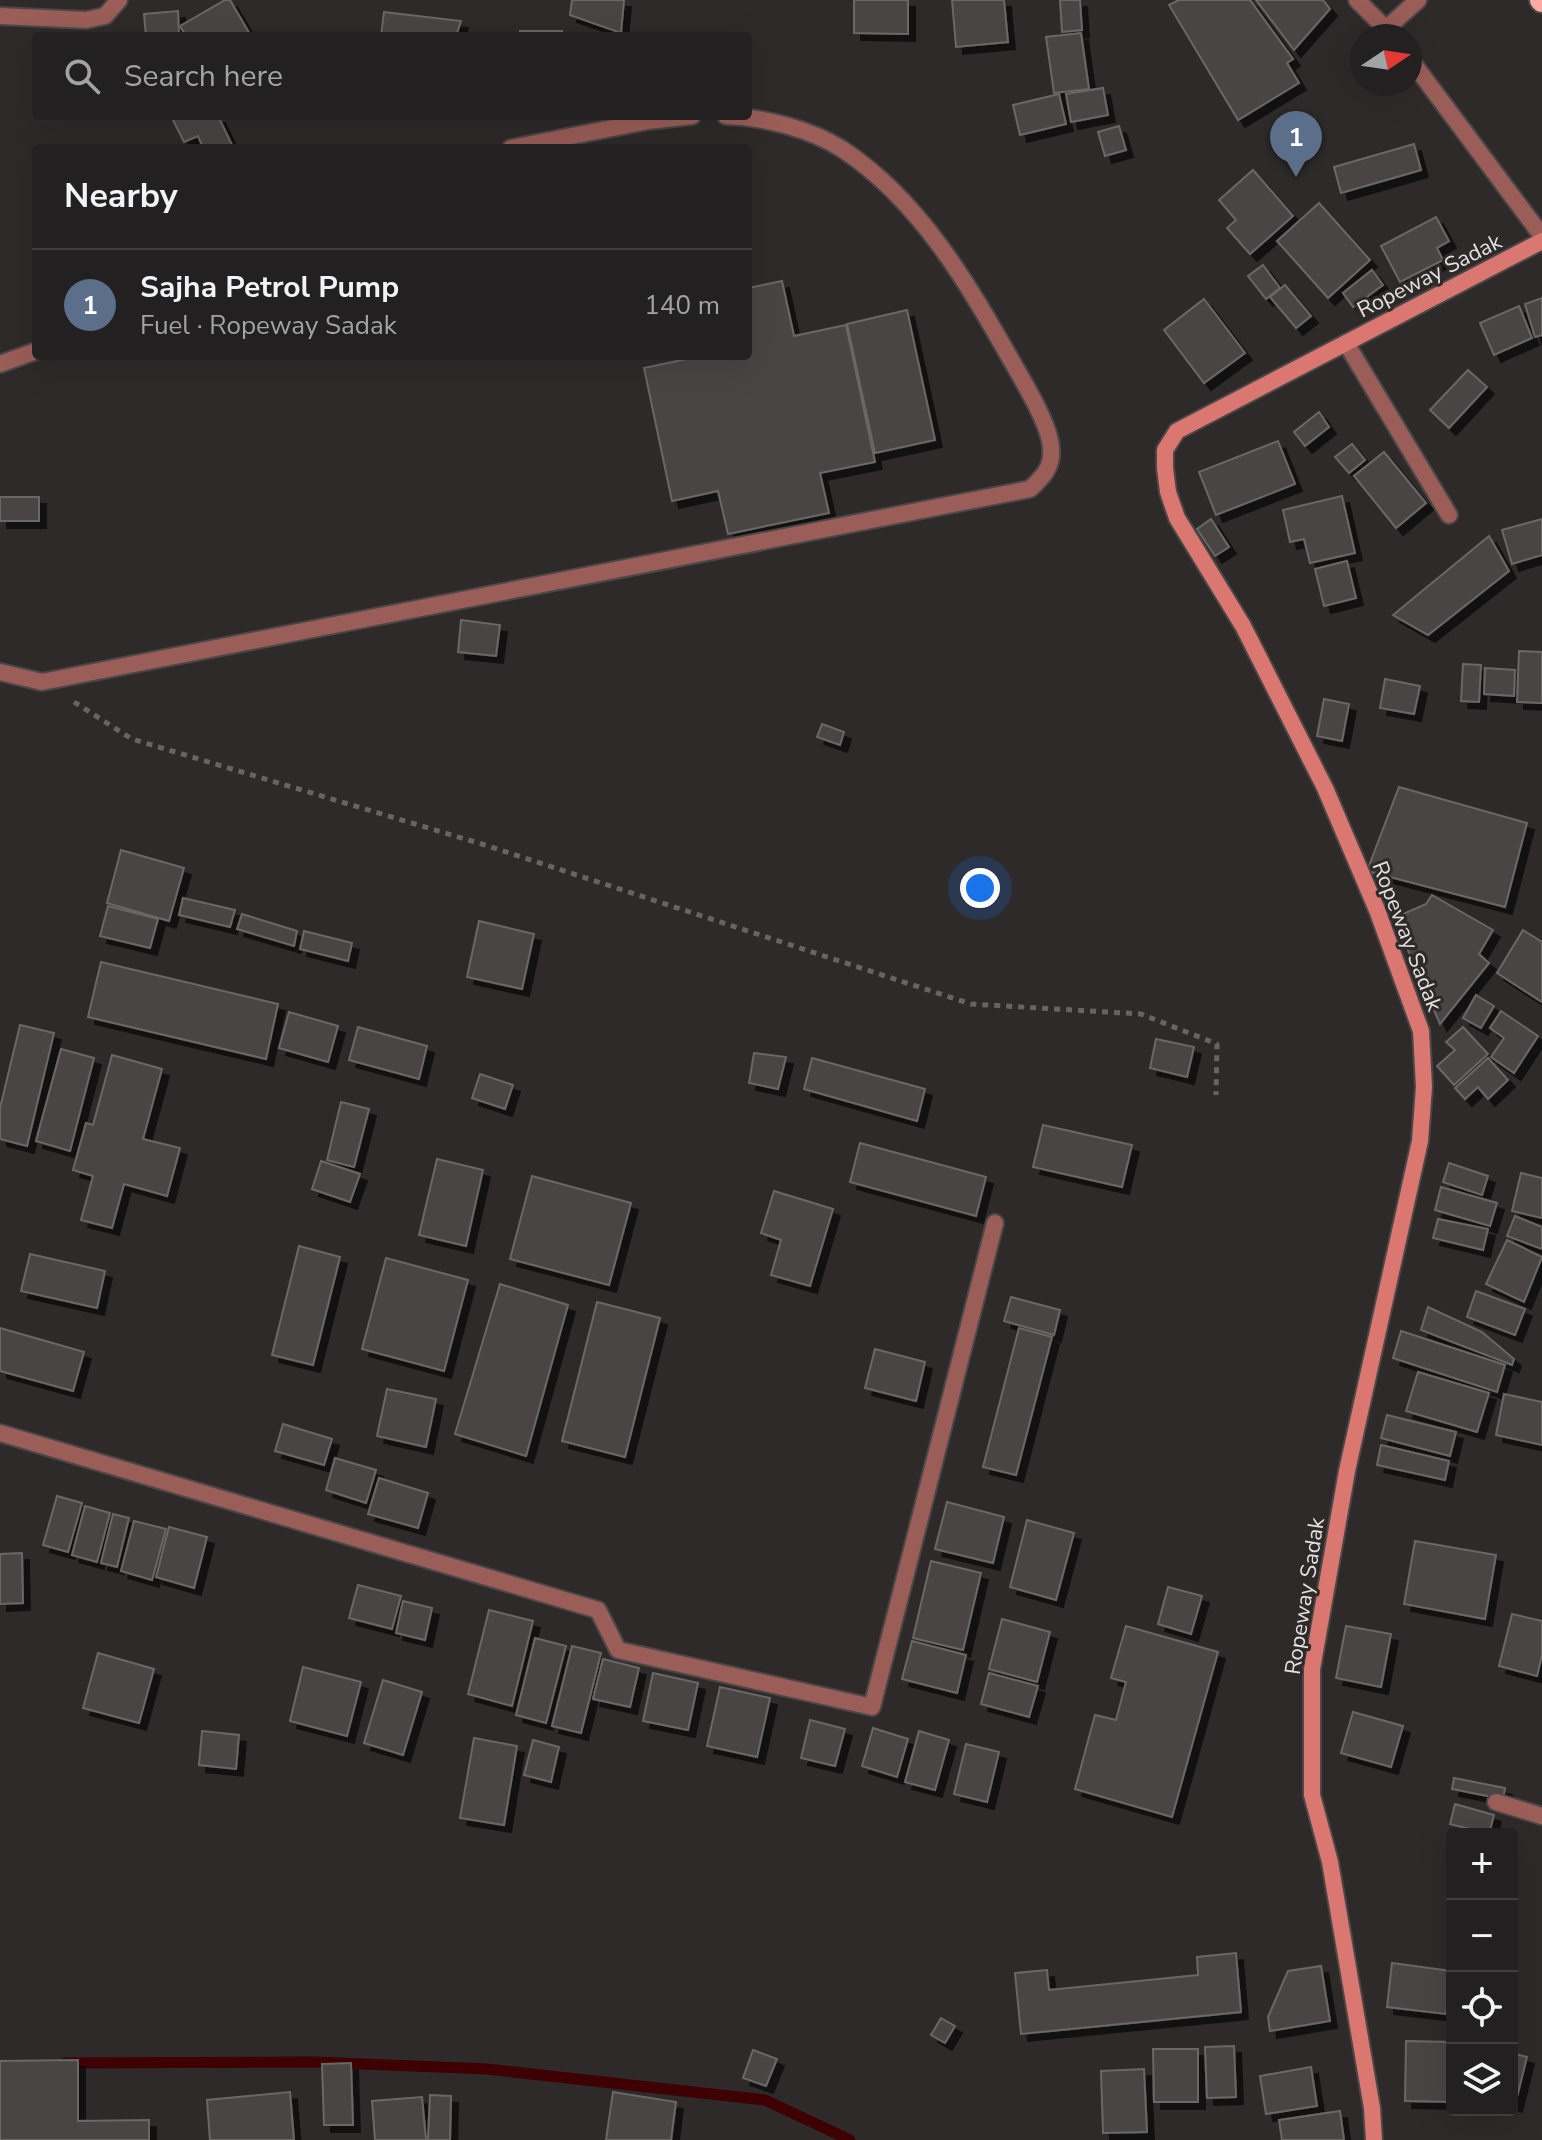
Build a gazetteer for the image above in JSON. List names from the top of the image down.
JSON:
{
  "streets": {
    "main road": ["Ropeway Sadak"]
  },
  "north": "right",
  "page": {
    "search": "Search here",
    "pins": "1",
    "heading": "Nearby",
    "list": [
      {
        "mark": "1",
        "name": "Sajha Petrol Pump",
        "note": "Fuel · Ropeway Sadak",
        "value": "140 m"
      }
    ],
    "map_buttons": ["+", "−"]
  }
}
